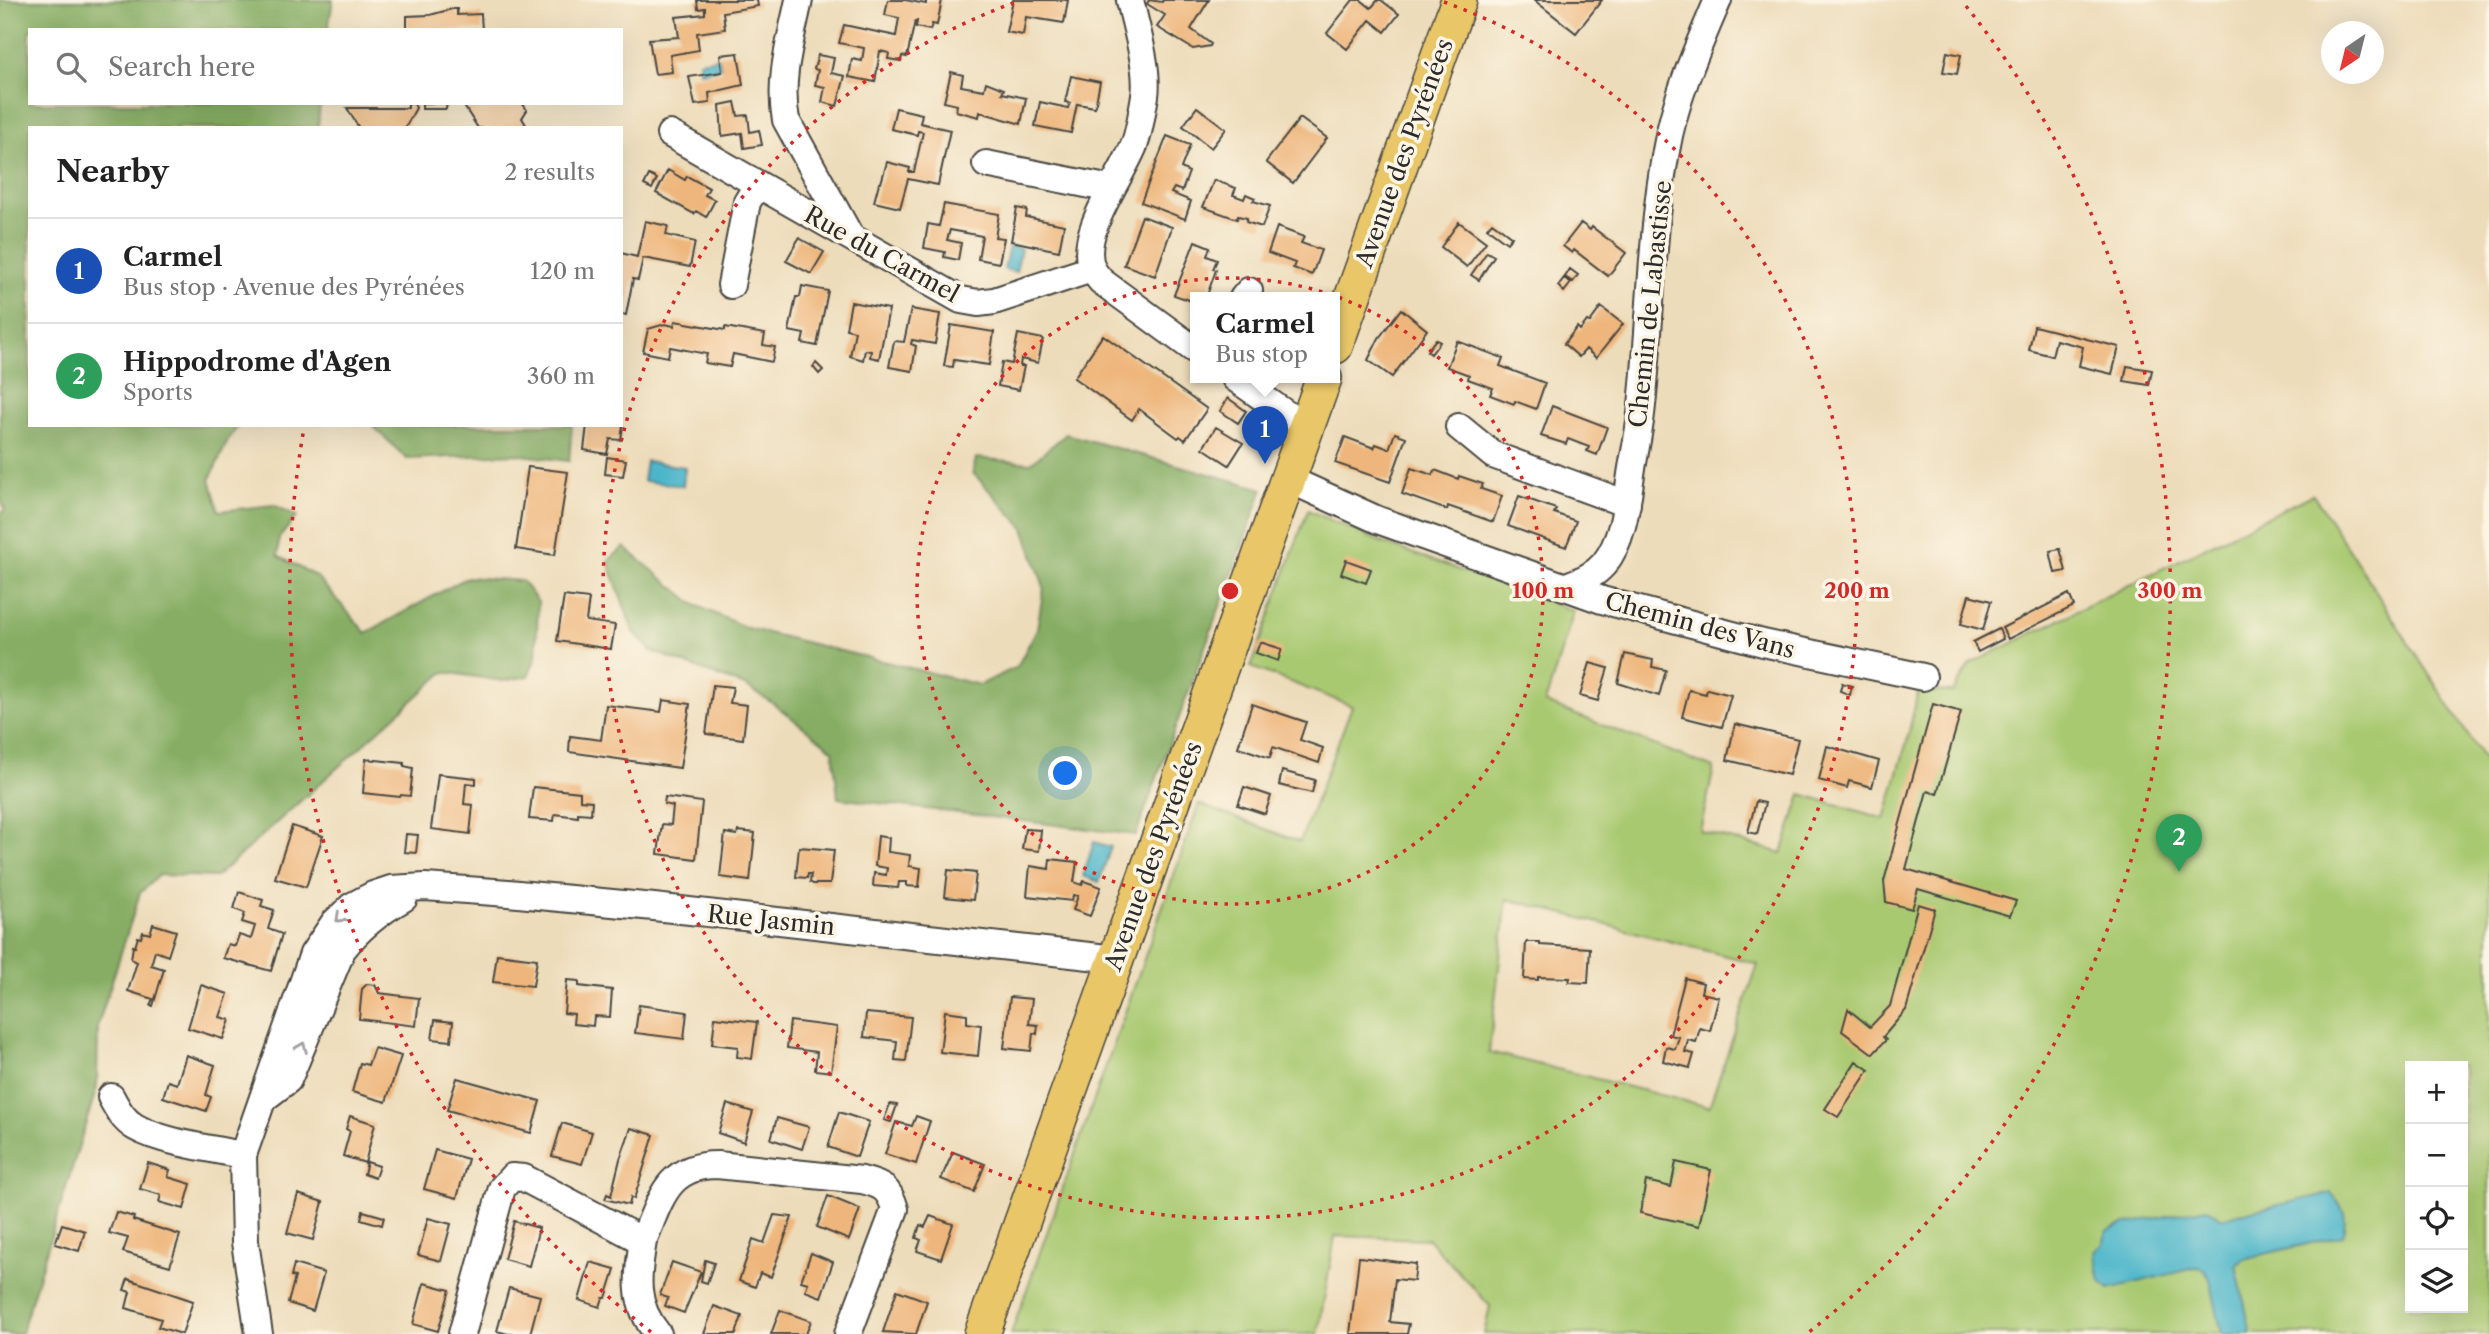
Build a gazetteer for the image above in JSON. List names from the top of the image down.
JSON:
{
  "streets": {
    "main road": ["Avenue des Pyrénées"],
    "street": [
      "Rue du Carmel",
      "Chemin de Labastisse",
      "Chemin des Vans",
      "Rue Jasmin"
    ]
  },
  "crossings": [
    ["Avenue des Pyrénées", "Chemin des Vans"],
    ["Avenue des Pyrénées", "Rue Jasmin"],
    ["Chemin de Labastisse", "Chemin des Vans"]
  ],
  "north": "bottom left",
  "page": {
    "search": "Search here",
    "heading": ["Nearby", "2 results"],
    "list": [
      {
        "mark": "1",
        "name": "Carmel",
        "note": "Bus stop · Avenue des Pyrénées",
        "value": "120 m"
      },
      {
        "mark": "2",
        "name": "Hippodrome d'Agen",
        "note": "Sports",
        "value": "360 m"
      }
    ],
    "popup": ["Carmel", "Bus stop"],
    "pins": ["1", "2"],
    "map_buttons": ["+", "−"]
  },
  "rings": ["100 m", "200 m", "300 m"]
}
